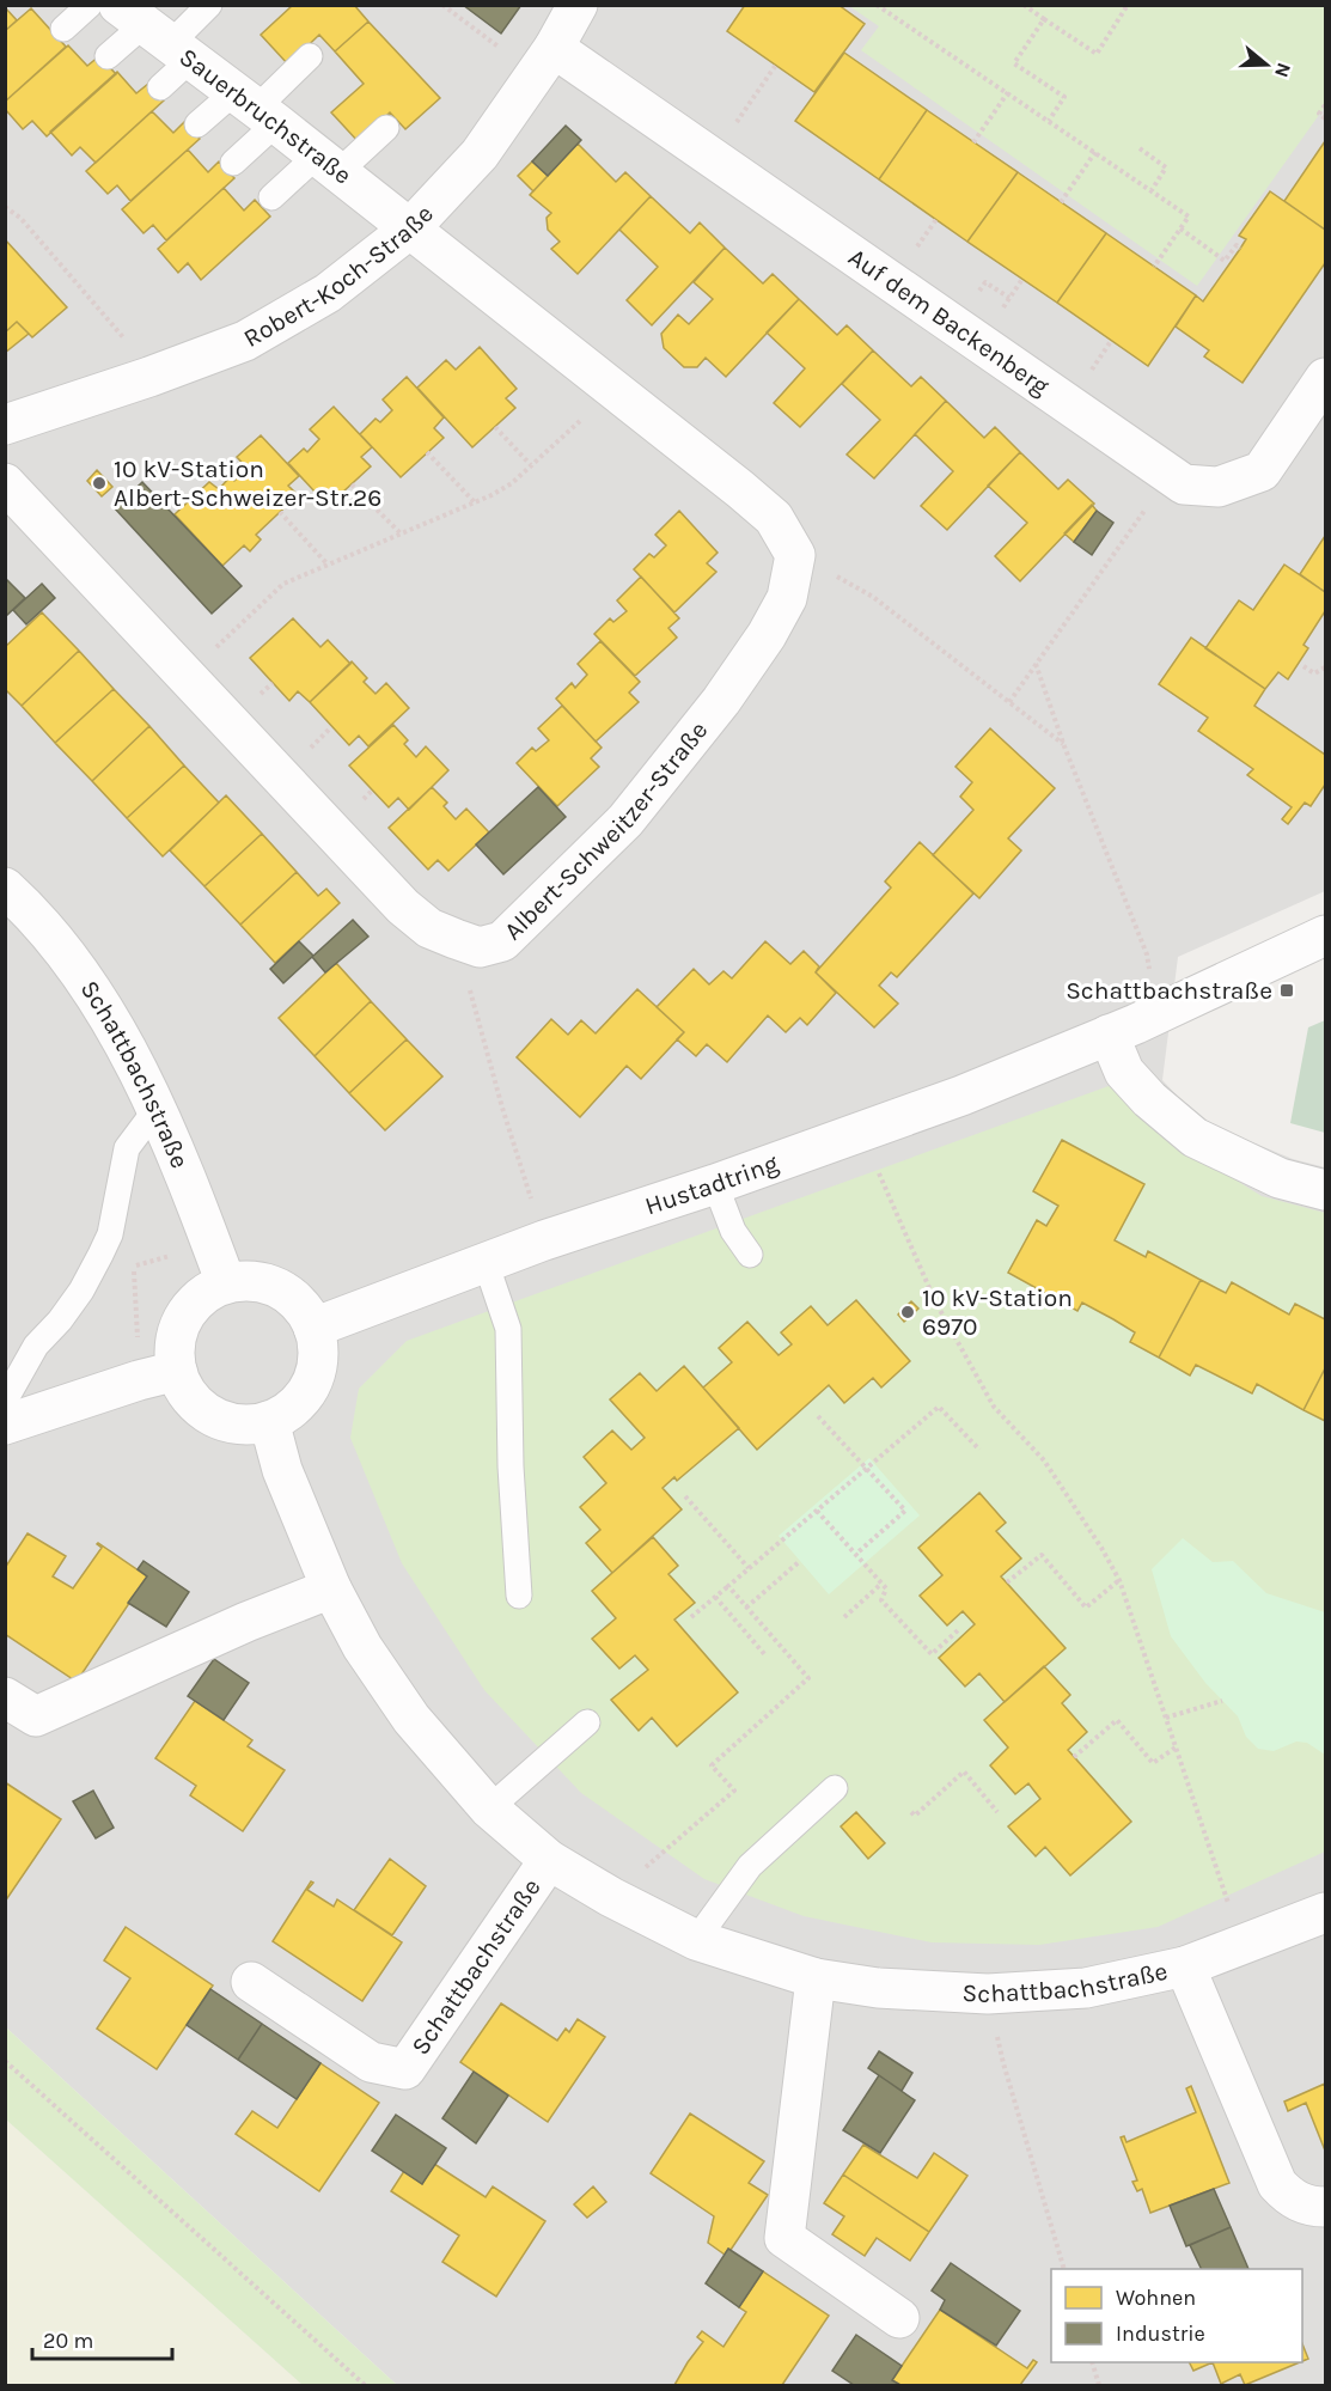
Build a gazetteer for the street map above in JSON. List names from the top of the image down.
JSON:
{
  "streets": {
    "street": [
      "Sauerbruchstraße",
      "Robert-Koch-Straße",
      "Auf dem Backenberg",
      "Albert-Schweitzer-Straße",
      "Schattbachstraße",
      "Hustadtring"
    ]
  },
  "crossings": [
    ["Sauerbruchstraße", "Robert-Koch-Straße"],
    ["Robert-Koch-Straße", "Auf dem Backenberg"],
    ["Schattbachstraße", "Hustadtring"]
  ],
  "places": {
    "other": ["10 kV-Station Albert-Schweizer-Str.26", "10 kV-Station 6970"],
    "transit": ["Schattbachstraße"]
  },
  "legend": ["Wohnen", "Industrie"],
  "scale_bar": "20 m",
  "north": "right"
}
